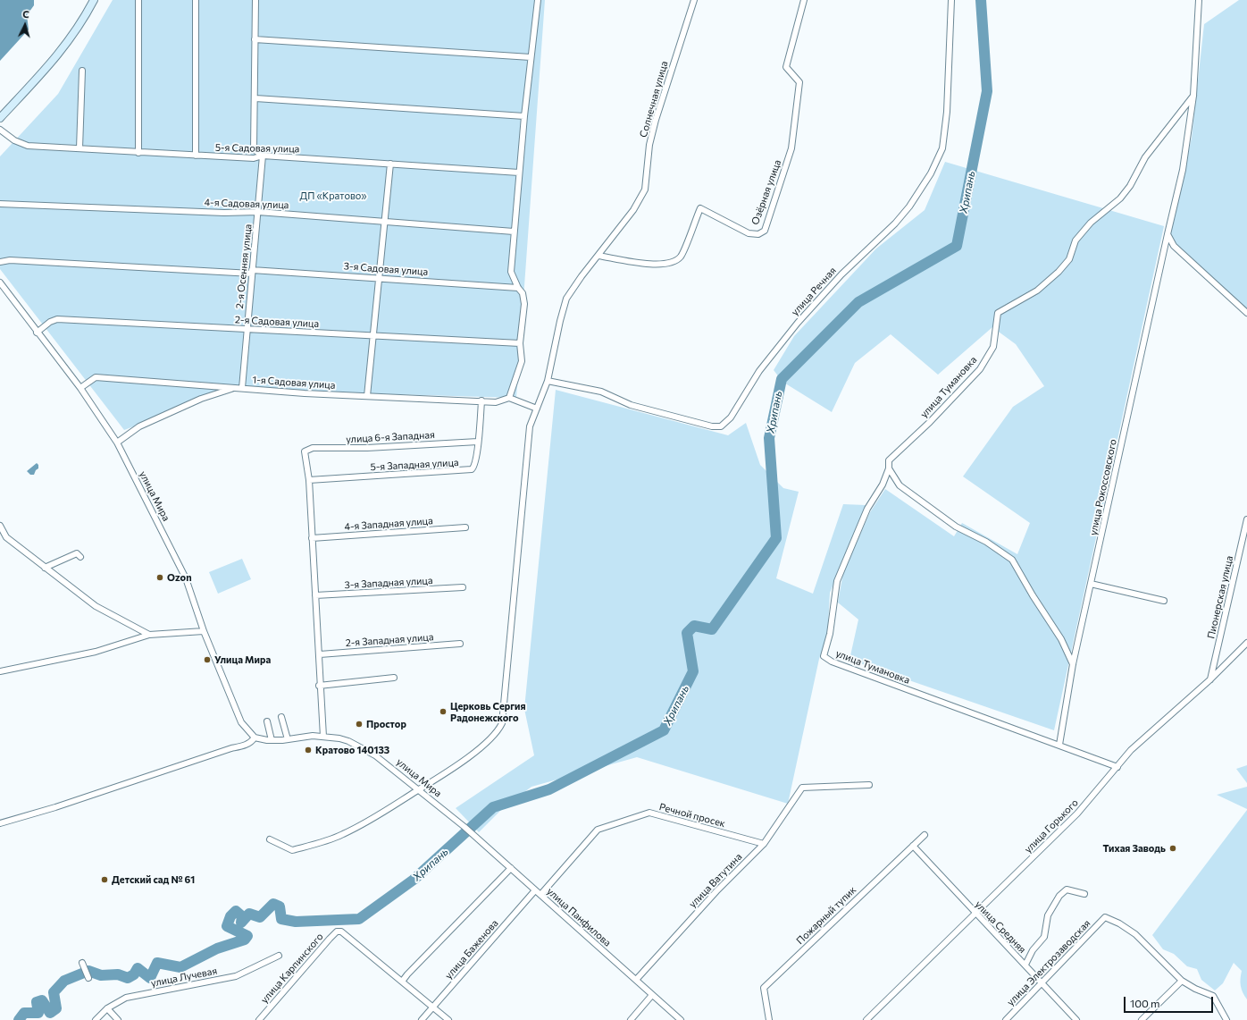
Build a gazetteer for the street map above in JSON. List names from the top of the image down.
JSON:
{
  "streets": {
    "street": [
      "Солнечная улица",
      "5-я Садовая улица",
      "Озёрная улица",
      "4-я Садовая улица",
      "2-я Осенняя улица",
      "3-я Садовая улица",
      "улица Речная",
      "2-я Садовая улица",
      "1-я Садовая улица",
      "улица Тумановка",
      "улица 6-я Западная",
      "5-я Западная улица",
      "улица Рокоссовского",
      "улица Мира",
      "4-я Западная улица",
      "3-я Западная улица",
      "Пионерская улица",
      "2-я Западная улица",
      "Речной просек",
      "улица Горького",
      "улица Ватутина",
      "Пожарный тупик",
      "улица Панфилова",
      "улица Средняя",
      "улица Баженова",
      "улица Электрозаводская",
      "улица Карпинского",
      "улица Лучевая"
    ]
  },
  "crossings": [
    ["Солнечная улица", "Озёрная улица"],
    ["Солнечная улица", "улица Речная"],
    ["Солнечная улица", "улица Мира"],
    ["5-я Садовая улица", "2-я Осенняя улица"],
    ["4-я Садовая улица", "2-я Осенняя улица"],
    ["2-я Осенняя улица", "3-я Садовая улица"],
    ["2-я Осенняя улица", "2-я Садовая улица"],
    ["2-я Осенняя улица", "1-я Садовая улица"],
    ["2-я Садовая улица", "улица Мира"],
    ["1-я Садовая улица", "5-я Западная улица"],
    ["1-я Садовая улица", "улица Мира"],
    ["улица Тумановка", "улица Рокоссовского"],
    ["улица Тумановка", "улица Горького"],
    ["улица 6-я Западная", "5-я Западная улица"],
    ["улица Мира", "улица Панфилова"],
    ["Пионерская улица", "улица Горького"],
    ["Речной просек", "улица Ватутина"],
    ["Речной просек", "улица Панфилова"],
    ["улица Горького", "улица Средняя"],
    ["улица Ватутина", "улица Панфилова"],
    ["Пожарный тупик", "улица Средняя"],
    ["улица Панфилова", "улица Баженова"],
    ["улица Средняя", "улица Электрозаводская"]
  ],
  "water": ["Хрипань"],
  "parks": ["ДП «Кратово»"],
  "places": [
    "Ozon",
    "Улица Мира",
    "Церковь Сергия Радонежского",
    "Простор",
    "Кратово 140133",
    "Тихая Заводь",
    "Детский сад № 61"
  ],
  "scale_bar": "100 m",
  "north": "top"
}
